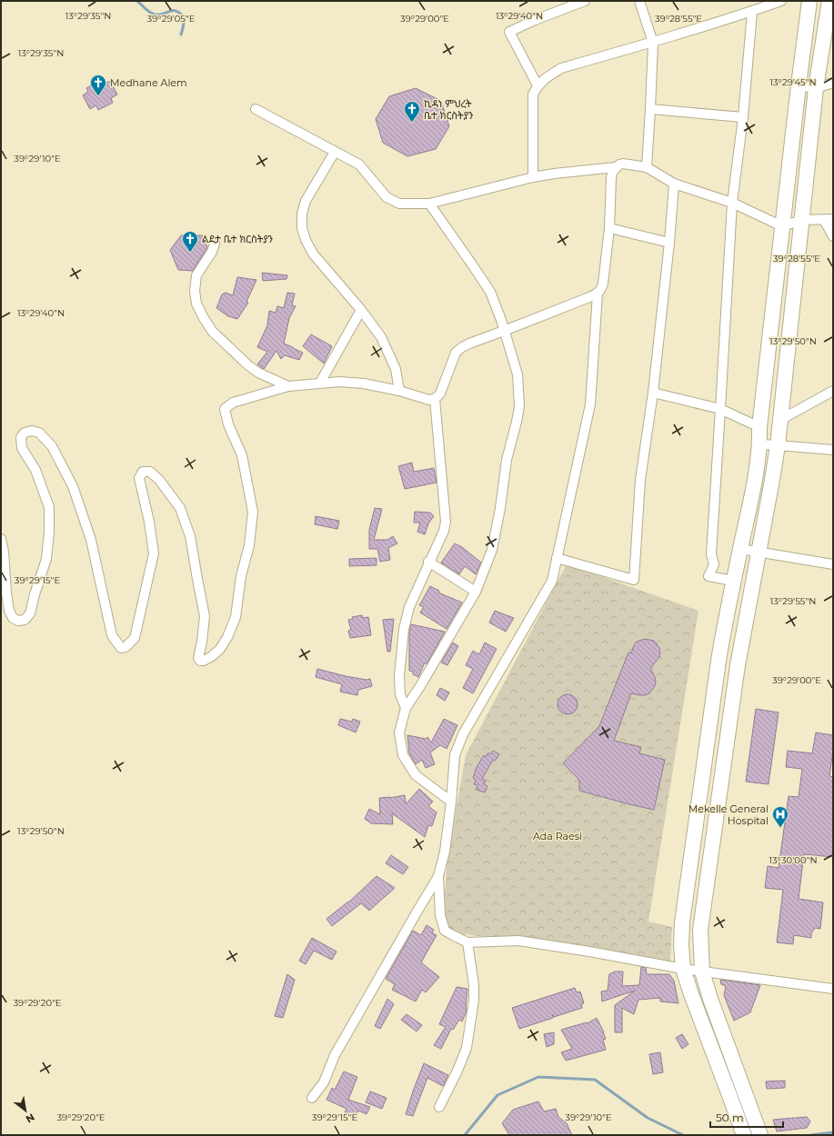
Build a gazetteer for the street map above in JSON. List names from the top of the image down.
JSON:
{
  "parks": ["Ada Raesi"],
  "places": {
    "church": ["Medhane Alem", "ኪዳነ ምህረት ቤተ ክርስትያን", "ልደታ ቤተ ክርስትያን"],
    "hospital": ["Mekelle General Hospital"]
  },
  "scale_bar": "50 m",
  "north": "bottom right",
  "coordinates": [
    "13°29'35\"N",
    "13°29'40\"N",
    "39°29'05\"E",
    "39°29'00\"E",
    "39°28'55\"E",
    "13°29'45\"N",
    "39°29'10\"E",
    "13°29'50\"N",
    "39°29'15\"E",
    "13°29'55\"N",
    "13°30'00\"N",
    "39°29'20\"E"
  ]
}
